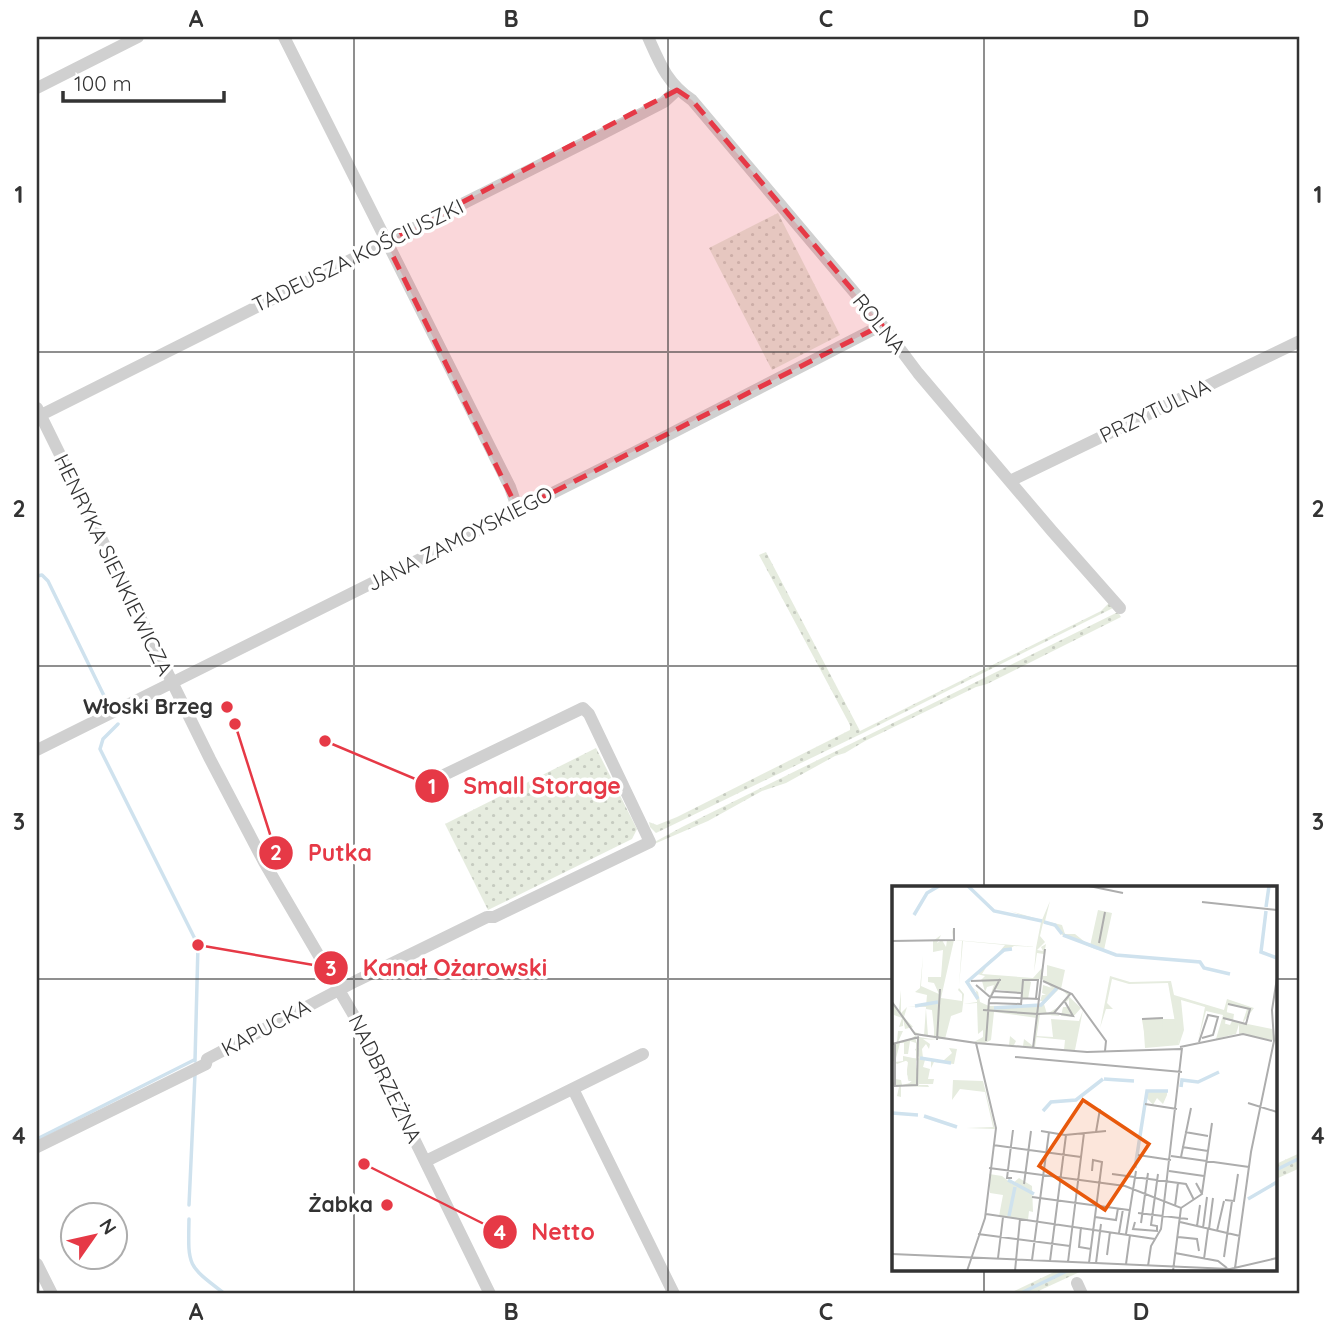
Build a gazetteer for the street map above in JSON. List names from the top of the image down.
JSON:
{
  "streets": {
    "street": [
      "TADEUSZA KOŚCIUSZKI",
      "ROLNA",
      "PRZYTULNA",
      "JANA ZAMOYSKIEGO",
      "HENRYKA SIENKIEWICZA",
      "KAPUCKA",
      "NADBRZEŻNA"
    ]
  },
  "crossings": [
    ["TADEUSZA KOŚCIUSZKI", "ROLNA"],
    ["TADEUSZA KOŚCIUSZKI", "HENRYKA SIENKIEWICZA"],
    ["ROLNA", "PRZYTULNA"],
    ["ROLNA", "JANA ZAMOYSKIEGO"],
    ["JANA ZAMOYSKIEGO", "HENRYKA SIENKIEWICZA"],
    ["JANA ZAMOYSKIEGO", "NADBRZEŻNA"],
    ["HENRYKA SIENKIEWICZA", "NADBRZEŻNA"],
    ["KAPUCKA", "NADBRZEŻNA"]
  ],
  "places": [
    "Włoski Brzeg",
    "Putka",
    "Small Storage",
    "Kanał Ożarowski",
    "Netto",
    "Żabka"
  ],
  "scale_bar": "100 m",
  "north": "top right",
  "grid": {
    "columns": [
      "A",
      "B",
      "C",
      "D"
    ],
    "rows": [
      "1",
      "2",
      "3",
      "4"
    ]
  }
}
